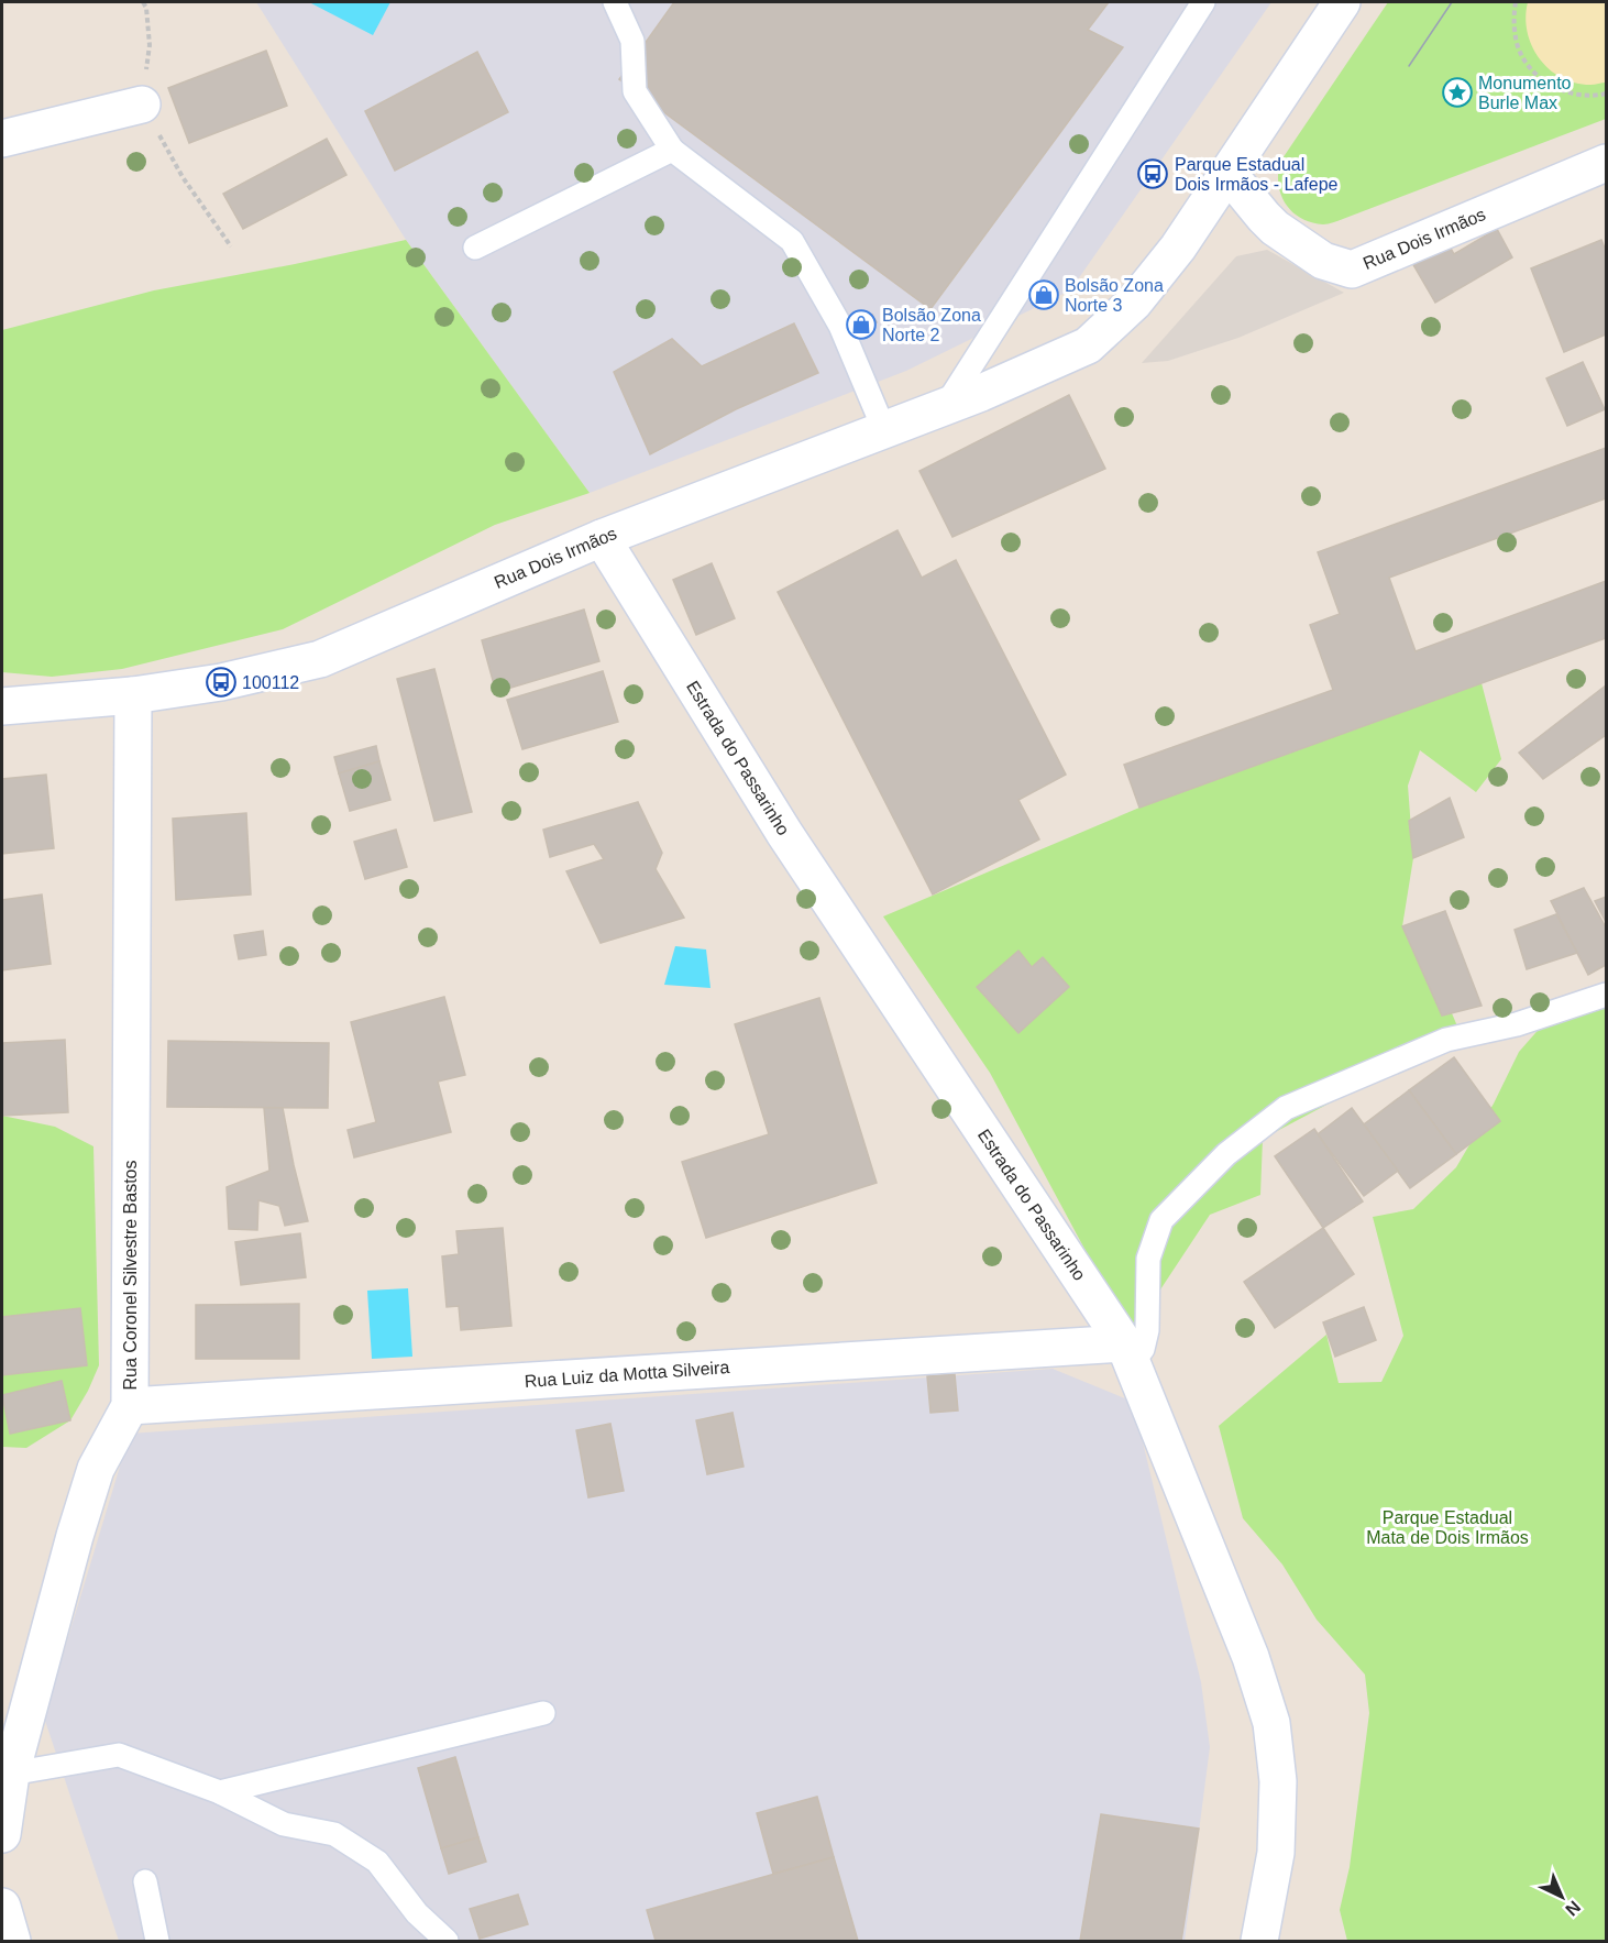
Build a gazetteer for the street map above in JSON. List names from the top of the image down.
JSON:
{
  "streets": {
    "street": [
      "Rua Dois Irmãos",
      "Estrada do Passarinho",
      "Rua Coronel Silvestre Bastos",
      "Rua Luiz da Motta Silveira"
    ]
  },
  "crossings": [
    ["Rua Dois Irmãos", "Estrada do Passarinho"],
    ["Rua Dois Irmãos", "Rua Coronel Silvestre Bastos"],
    ["Estrada do Passarinho", "Rua Luiz da Motta Silveira"],
    ["Rua Coronel Silvestre Bastos", "Rua Luiz da Motta Silveira"]
  ],
  "parks": ["Parque Estadual Mata de Dois Irmãos"],
  "places": {
    "place": ["Monumento Burle Max"],
    "bus stop": ["Parque Estadual Dois Irmãos - Lafepe", "100112"],
    "shop": ["Bolsão Zona Norte 3", "Bolsão Zona Norte 2"]
  },
  "north": "bottom right"
}
